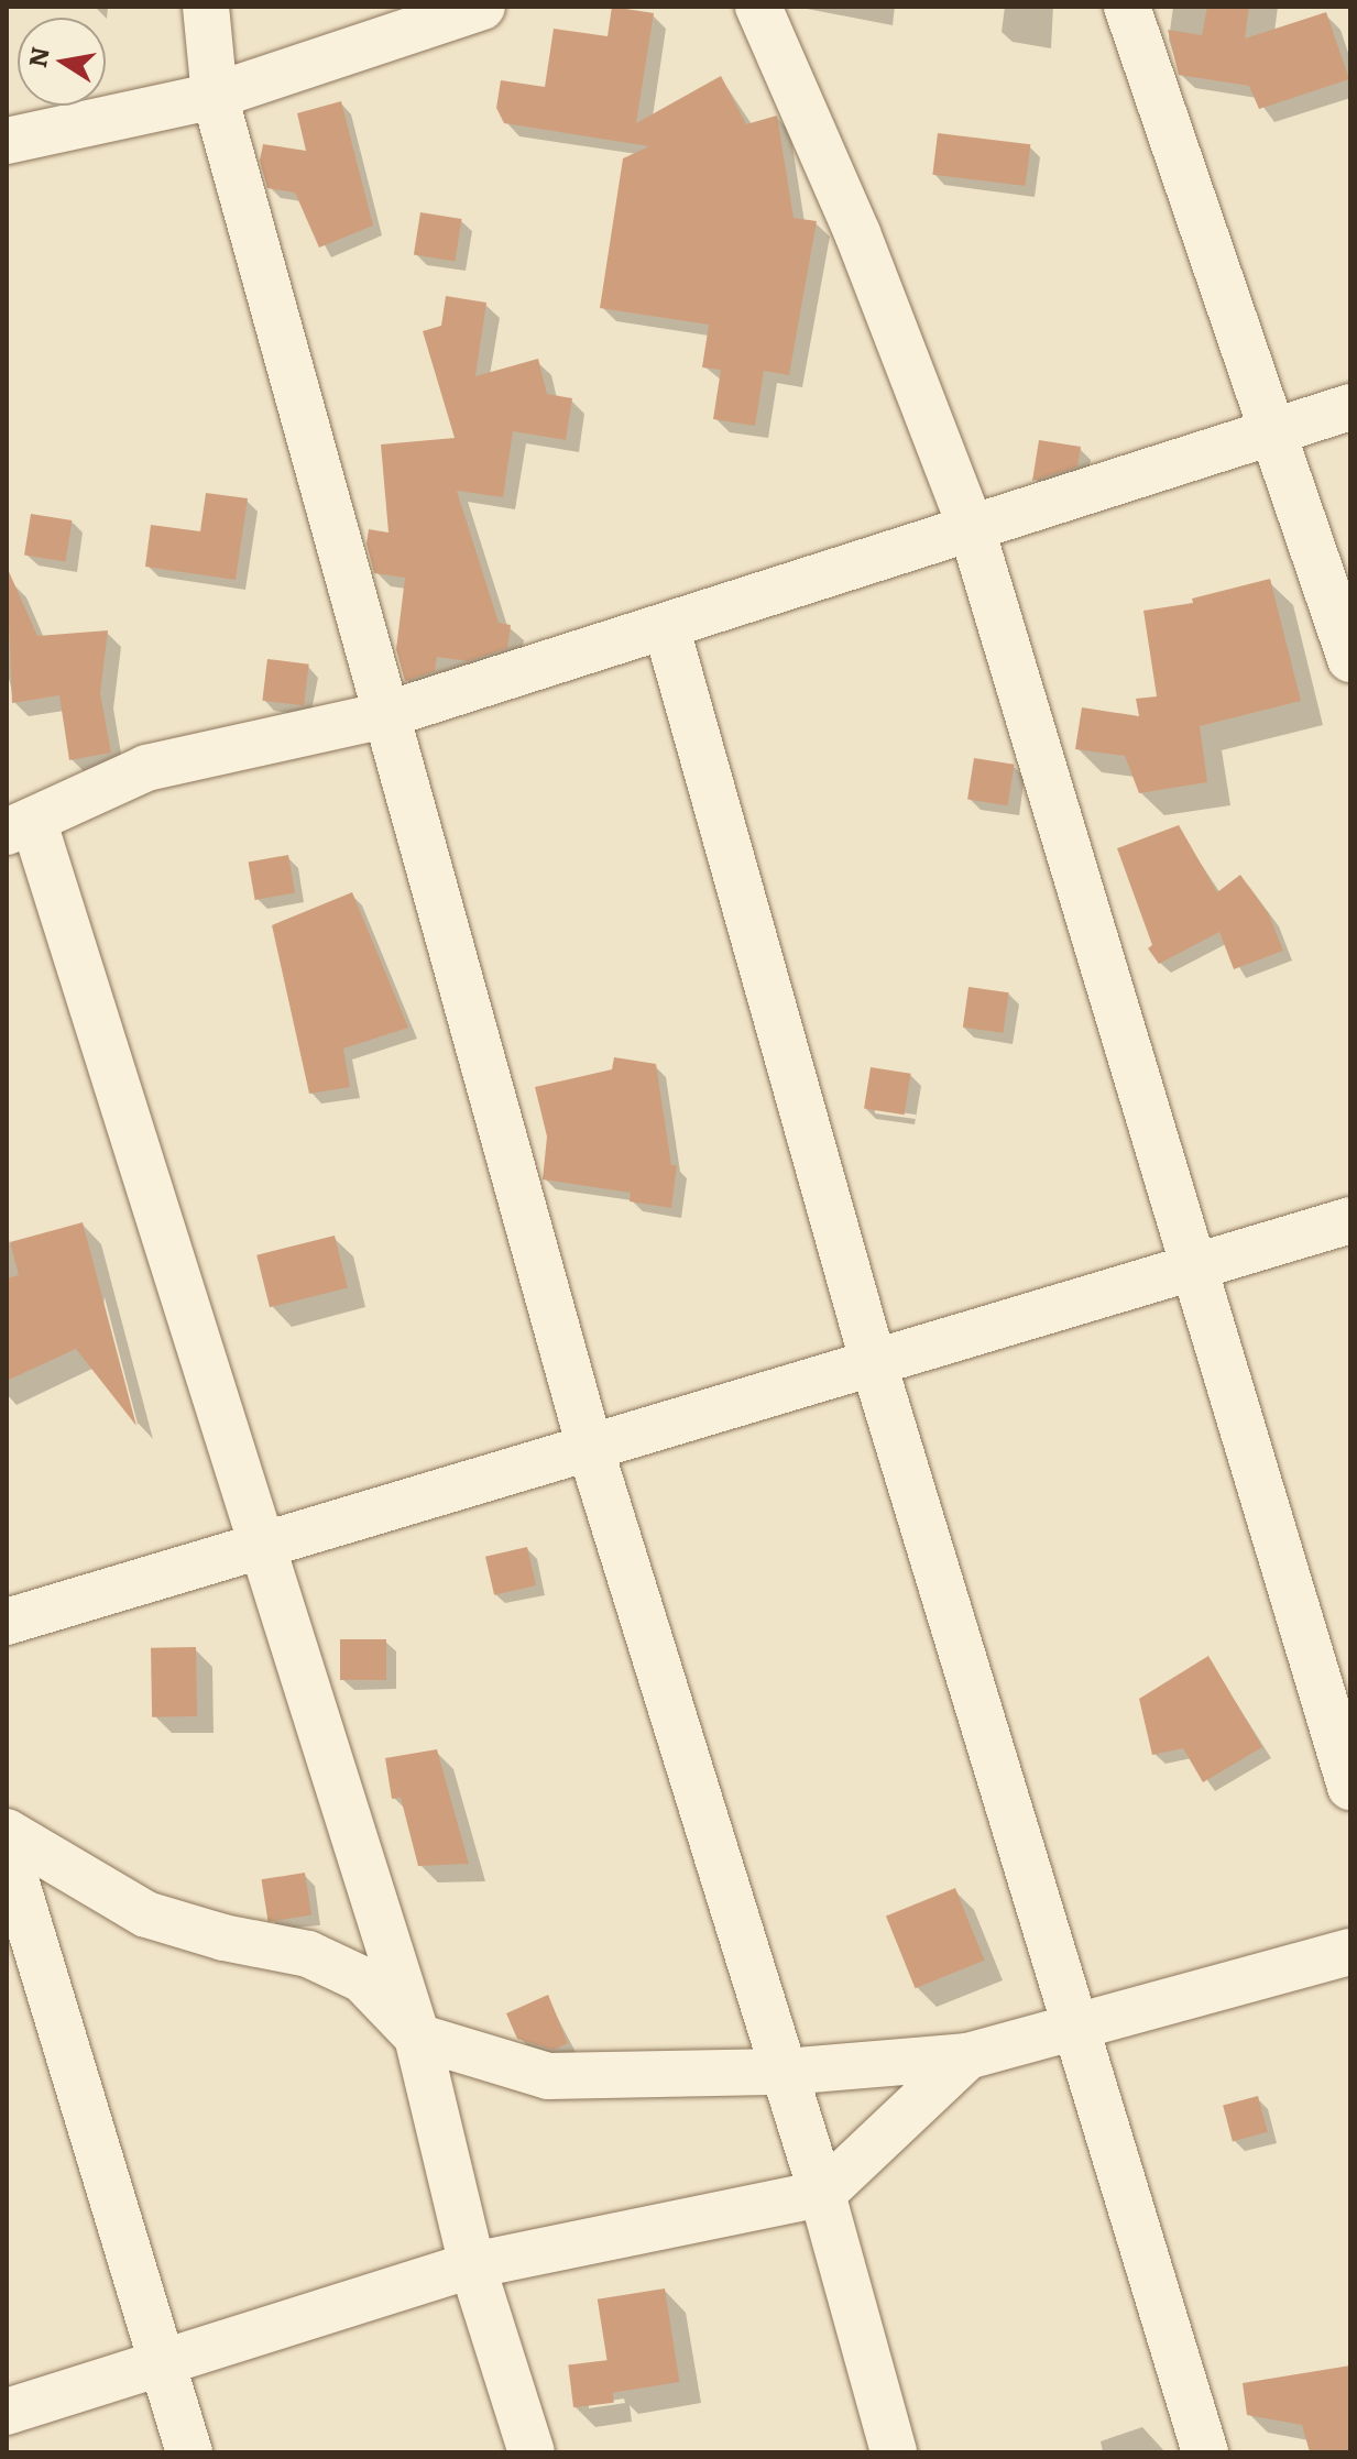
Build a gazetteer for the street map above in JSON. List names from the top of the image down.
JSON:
{
  "north": "left"
}
